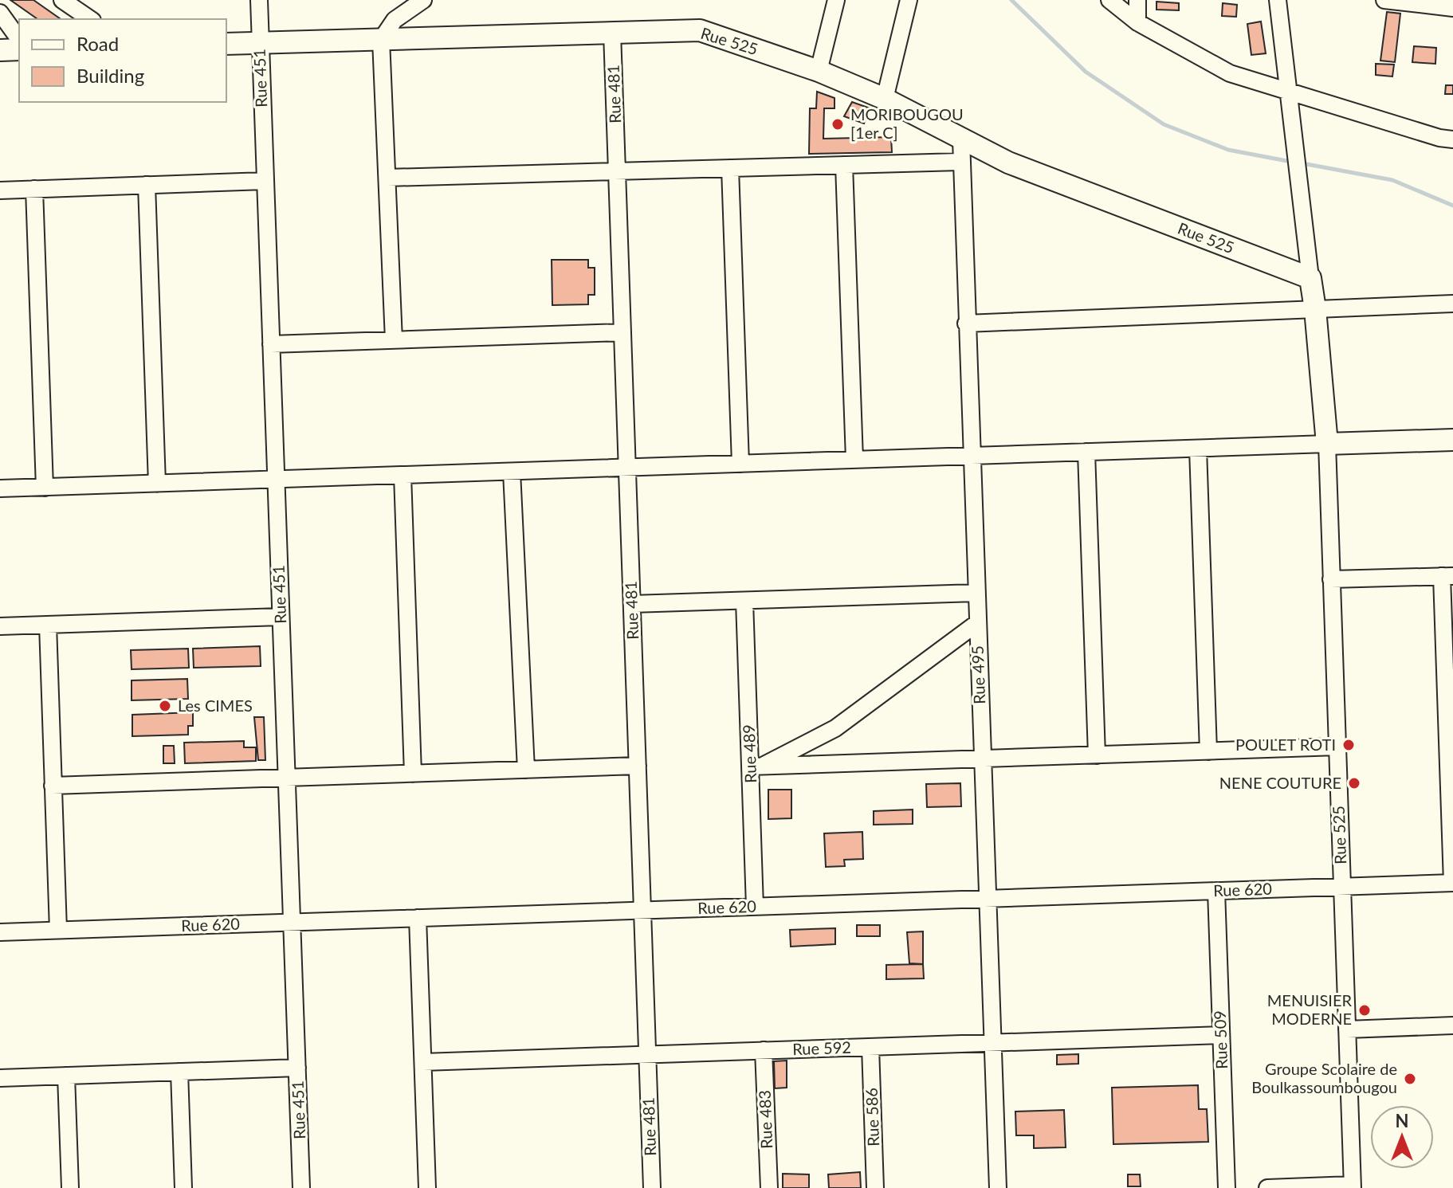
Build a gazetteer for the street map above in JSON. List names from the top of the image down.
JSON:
{
  "streets": {
    "main road": ["Rue 525"],
    "street": [
      "Rue 451",
      "Rue 481",
      "Rue 495",
      "Rue 489",
      "Rue 620",
      "Rue 509",
      "Rue 592",
      "Rue 586",
      "Rue 483"
    ]
  },
  "crossings": [
    ["Rue 525", "Rue 451"],
    ["Rue 525", "Rue 481"],
    ["Rue 525", "Rue 495"],
    ["Rue 525", "Rue 620"],
    ["Rue 451", "Rue 620"],
    ["Rue 481", "Rue 620"],
    ["Rue 481", "Rue 592"],
    ["Rue 495", "Rue 620"],
    ["Rue 495", "Rue 592"],
    ["Rue 489", "Rue 620"],
    ["Rue 620", "Rue 509"],
    ["Rue 509", "Rue 592"],
    ["Rue 592", "Rue 586"],
    ["Rue 592", "Rue 483"]
  ],
  "places": [
    "MORIBOUGOU [1er C]",
    "Les CIMES",
    "POULET ROTI",
    "NENE COUTURE",
    "MENUISIER MODERNE",
    "Groupe Scolaire de Boulkassoumbougou"
  ],
  "legend": ["Road", "Building"],
  "north": "top"
}
